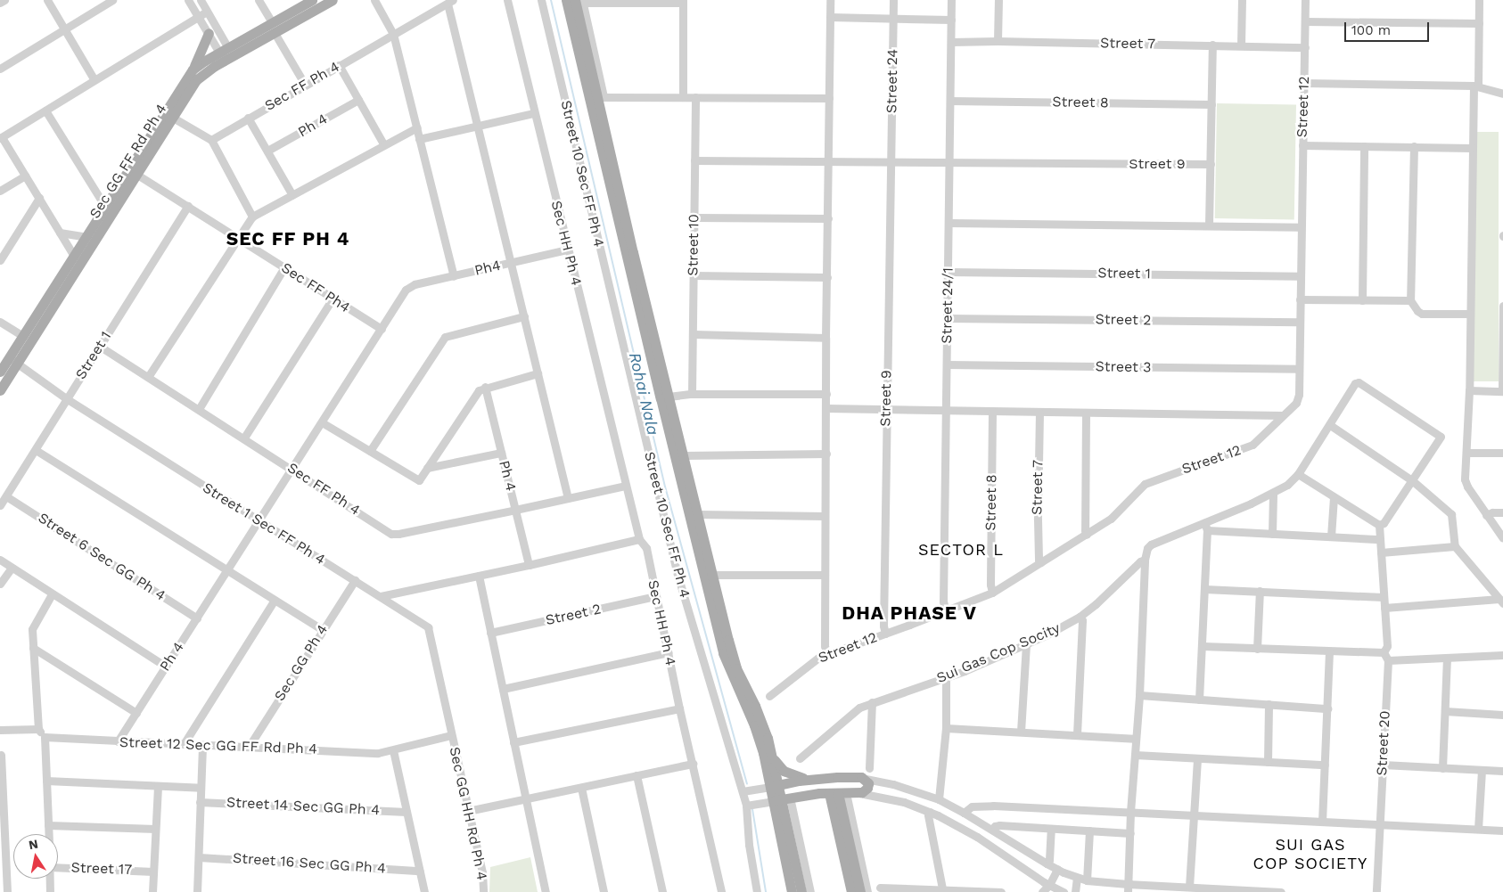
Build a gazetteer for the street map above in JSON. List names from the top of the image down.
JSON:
{
  "streets": {
    "main road": ["Sec GG FF Rd Ph 4"],
    "street": [
      "Street 7",
      "Street 24",
      "Sec FF Ph 4",
      "Street 8",
      "Street 12",
      "Ph 4",
      "Street 9",
      "Street 10 Sec FF Ph 4",
      "Sec HH Ph 4",
      "Street 10",
      "Ph4",
      "Street 1",
      "Sec FF Ph4",
      "Street 24/1",
      "Street 2",
      "Street 3",
      "Street 1 Sec FF Ph 4",
      "Street 6 Sec GG Ph 4",
      "Sui Gas Cop Socity",
      "Sec GG Ph 4",
      "Street 20",
      "Street 12 Sec GG FF Rd Ph 4",
      "Street 14 Sec GG Ph 4",
      "Sec GG HH Rd Ph 4",
      "Street 16 Sec GG Ph 4",
      "Street 17"
    ]
  },
  "crossings": [
    ["Street 7", "Street 12"],
    ["Street 7", "Street 24/1"],
    ["Street 24", "Street 9"],
    ["Sec FF Ph 4", "Ph 4"],
    ["Sec FF Ph 4", "Street 1"],
    ["Street 8", "Street 12"],
    ["Street 8", "Street 24/1"],
    ["Street 12", "Street 9"],
    ["Street 12", "Street 1"],
    ["Street 12", "Street 24/1"],
    ["Street 12", "Street 2"],
    ["Street 12", "Street 3"],
    ["Ph 4", "Street 6 Sec GG Ph 4"],
    ["Ph 4", "Street 12 Sec GG FF Rd Ph 4"],
    ["Sec GG FF Rd Ph 4", "Sec FF Ph4"],
    ["Sec GG FF Rd Ph 4", "Street 1 Sec FF Ph 4"],
    ["Street 9", "Street 10"],
    ["Street 9", "Street 24/1"],
    ["Sec HH Ph 4", "Ph4"],
    ["Sec HH Ph 4", "Street 2"],
    ["Ph4", "Sec FF Ph4"],
    ["Street 1", "Sec FF Ph4"],
    ["Street 1", "Street 24/1"],
    ["Street 1", "Street 1 Sec FF Ph 4"],
    ["Street 1", "Street 6 Sec GG Ph 4"],
    ["Street 24/1", "Street 2"],
    ["Street 24/1", "Street 3"],
    ["Street 1 Sec FF Ph 4", "Sec GG Ph 4"],
    ["Street 1 Sec FF Ph 4", "Sec GG HH Rd Ph 4"],
    ["Sec GG Ph 4", "Street 12 Sec GG FF Rd Ph 4"]
  ],
  "districts": [
    "SEC FF PH 4",
    "SECTOR L",
    "DHA PHASE V",
    "SUI GAS COP SOCIETY"
  ],
  "water": ["Rohai Nala"],
  "scale_bar": "100 m",
  "north": "top"
}
